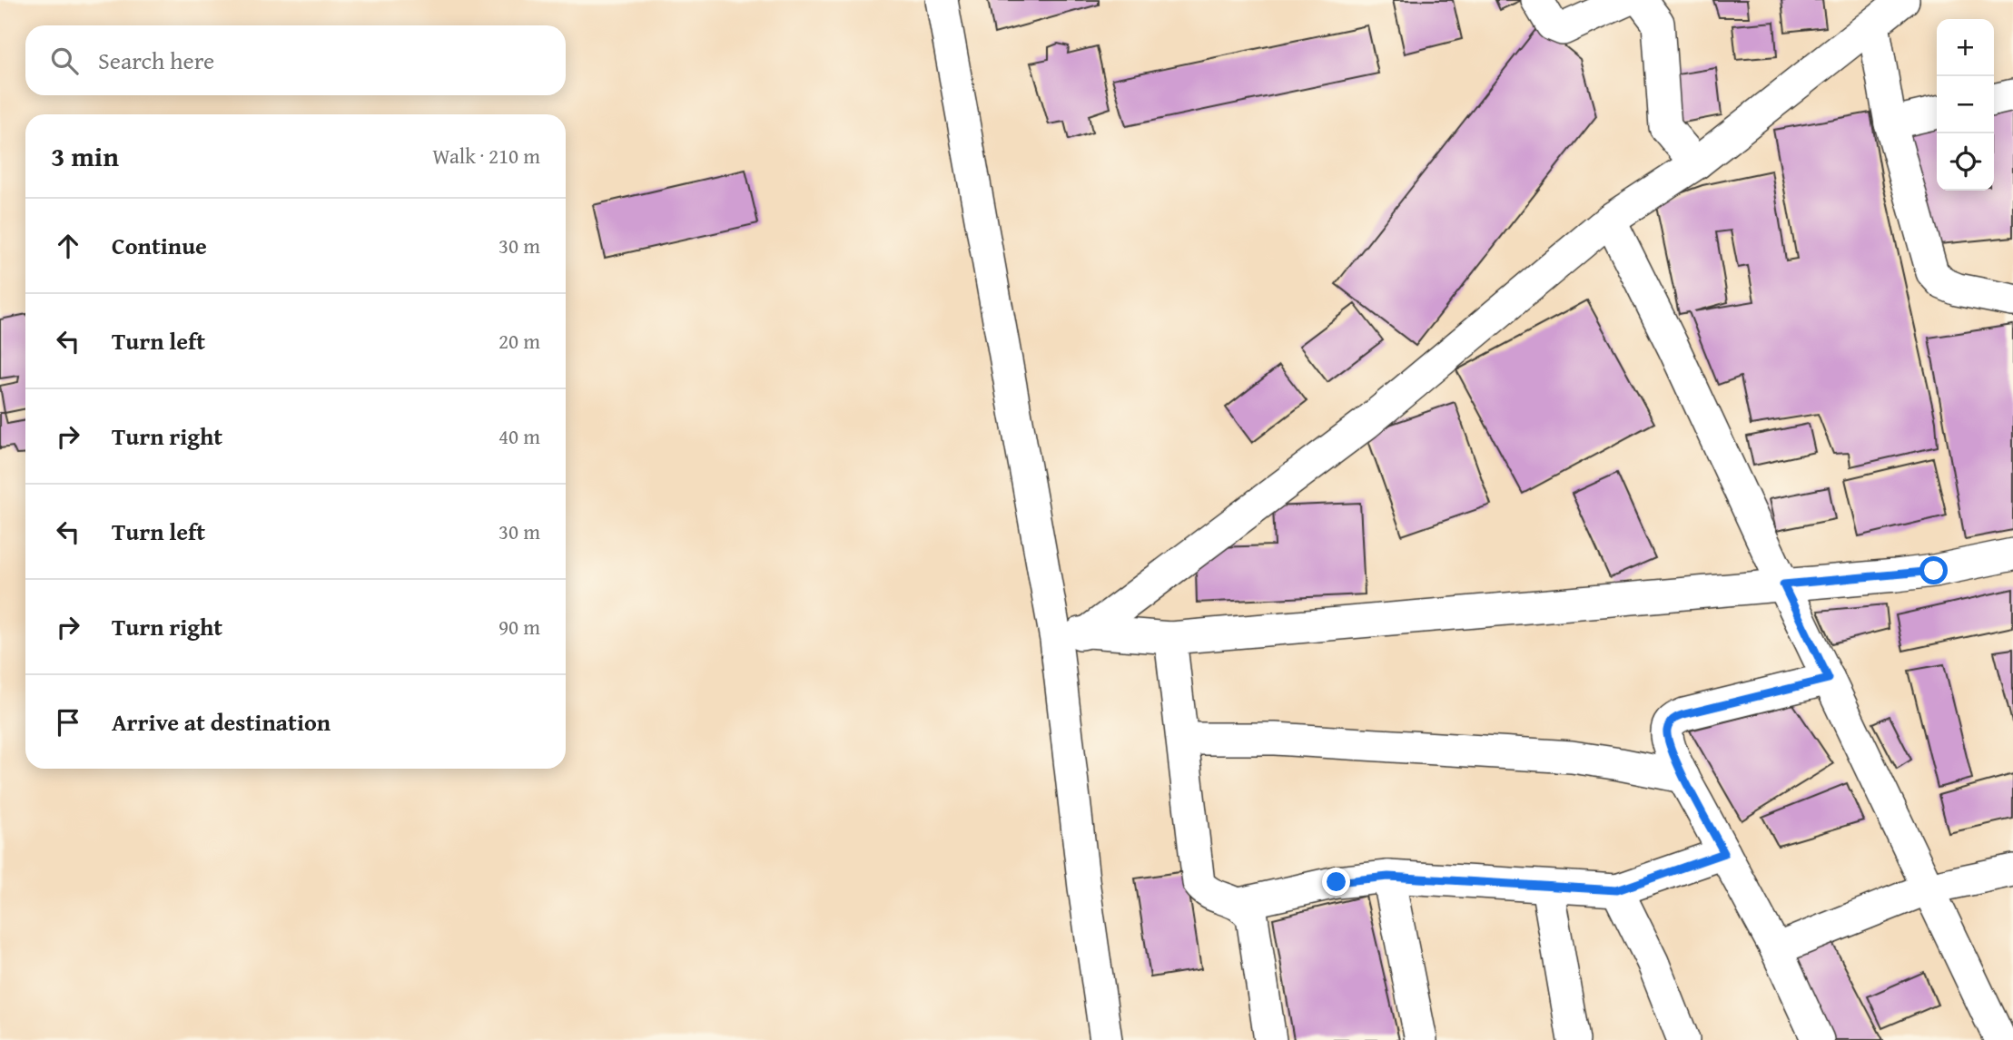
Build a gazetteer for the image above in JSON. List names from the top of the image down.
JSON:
{
  "page": {
    "map_buttons": ["+", "−"],
    "search": "Search here",
    "heading": ["3 min", "Walk · 210 m"],
    "list": [
      ["Continue", "30 m"],
      ["Turn left", "20 m"],
      ["Turn right", "40 m"],
      ["Turn left", "30 m"],
      ["Turn right", "90 m"],
      "Arrive at destination"
    ]
  }
}
